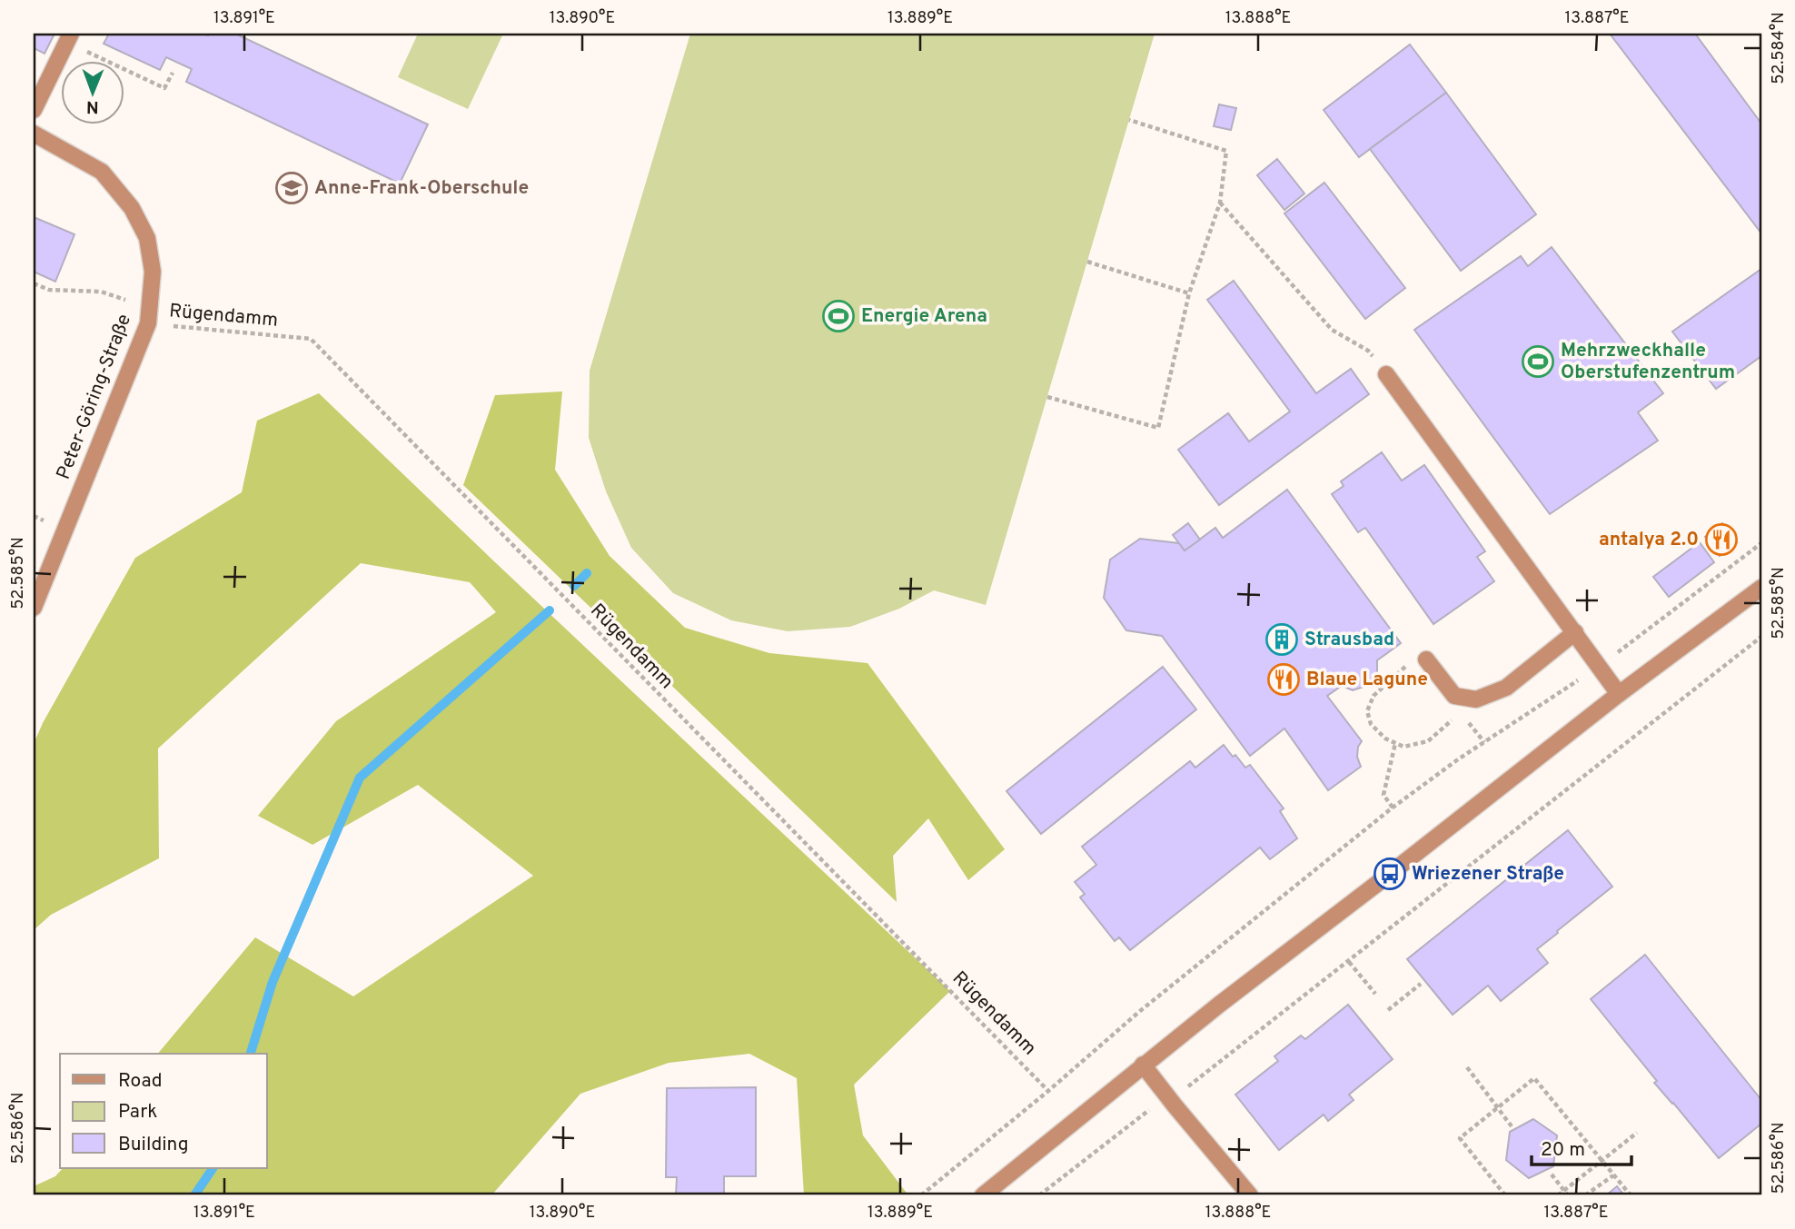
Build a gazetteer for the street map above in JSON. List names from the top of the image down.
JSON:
{
  "streets": {
    "street": ["Peter-Göring-Straße"],
    "path": ["Rügendamm"]
  },
  "crossings": [
    ["Rügendamm", "Peter-Göring-Straße"]
  ],
  "places": {
    "school or university": ["Anne-Frank-Oberschule"],
    "sports": ["Energie Arena", "Mehrzweckhalle Oberstufenzentrum"],
    "restaurant": ["antalya 2.0", "Blaue Lagune"],
    "building": ["Strausbad"],
    "bus stop": ["Wriezener Straße"]
  },
  "legend": ["Road", "Park", "Building"],
  "scale_bar": "20 m",
  "north": "bottom",
  "coordinates": [
    "13.891°E",
    "13.890°E",
    "13.889°E",
    "13.888°E",
    "13.887°E",
    "52.584°N",
    "52.585°N",
    "52.586°N"
  ]
}
